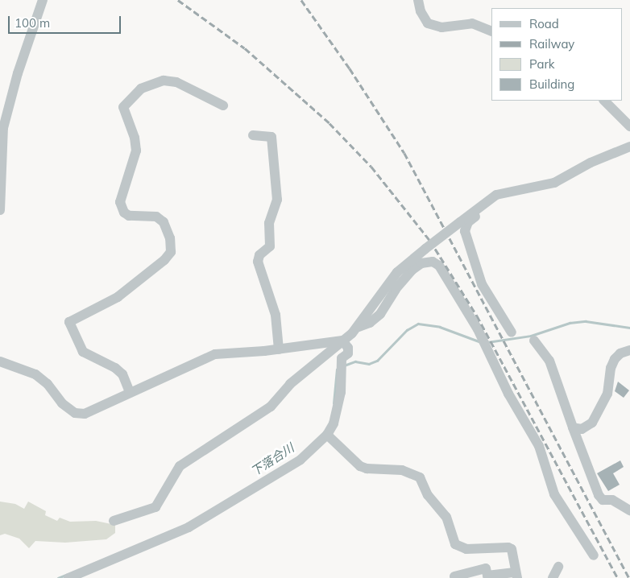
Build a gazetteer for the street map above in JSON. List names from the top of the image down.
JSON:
{
  "water": ["下落合川"],
  "legend": [
    "Road",
    "Railway",
    "Park",
    "Building"
  ],
  "scale_bar": "100 m"
}
